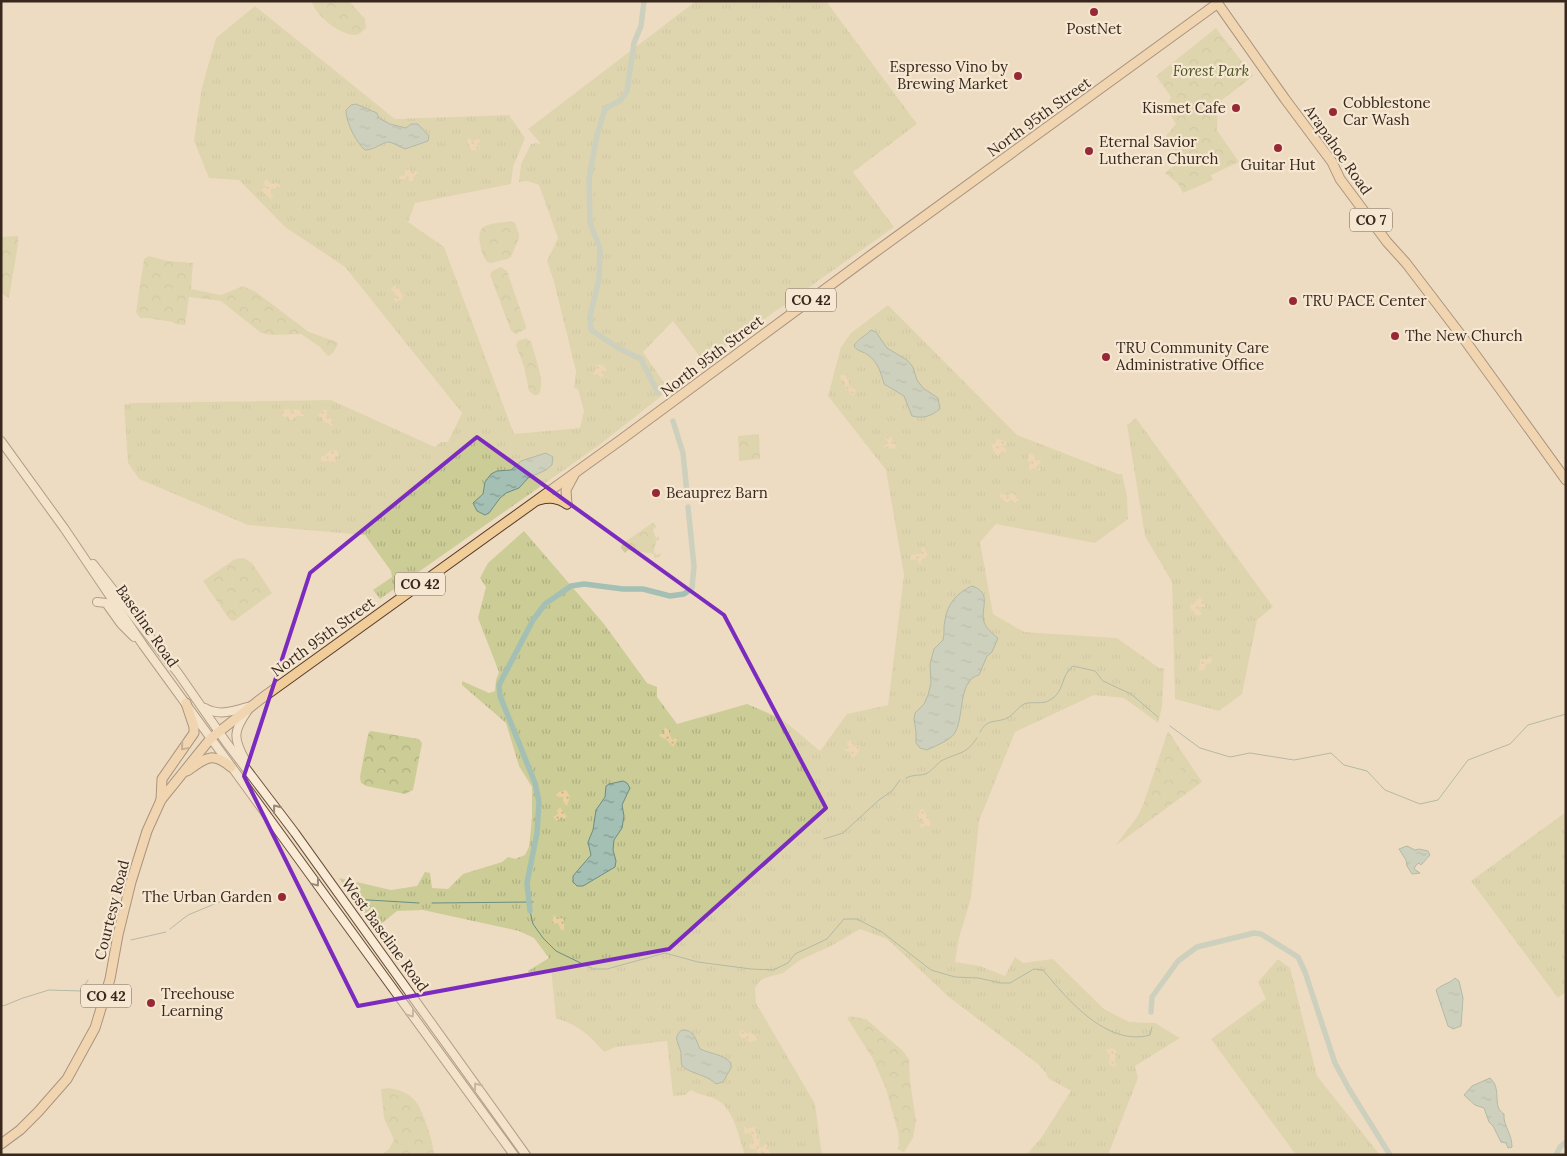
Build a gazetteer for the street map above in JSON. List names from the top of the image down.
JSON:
{
  "streets": {
    "main road": [
      "North 95th Street",
      "Arapahoe Road",
      "CO 7",
      "CO 42",
      "Baseline Road",
      "Courtesy Road",
      "West Baseline Road"
    ]
  },
  "crossings": [
    ["North 95th Street", "Arapahoe Road"],
    ["North 95th Street", "Baseline Road"],
    ["North 95th Street", "Courtesy Road"],
    ["North 95th Street", "West Baseline Road"],
    ["Baseline Road", "Courtesy Road"],
    ["Baseline Road", "West Baseline Road"],
    ["Courtesy Road", "West Baseline Road"]
  ],
  "parks": ["Forest Park"],
  "places": [
    "PostNet",
    "Espresso Vino by Brewing Market",
    "Kismet Cafe",
    "Cobblestone Car Wash",
    "Guitar Hut",
    "Eternal Savior Lutheran Church",
    "TRU PACE Center",
    "The New Church",
    "TRU Community Care Administrative Office",
    "Beauprez Barn",
    "The Urban Garden",
    "Treehouse Learning"
  ]
}
